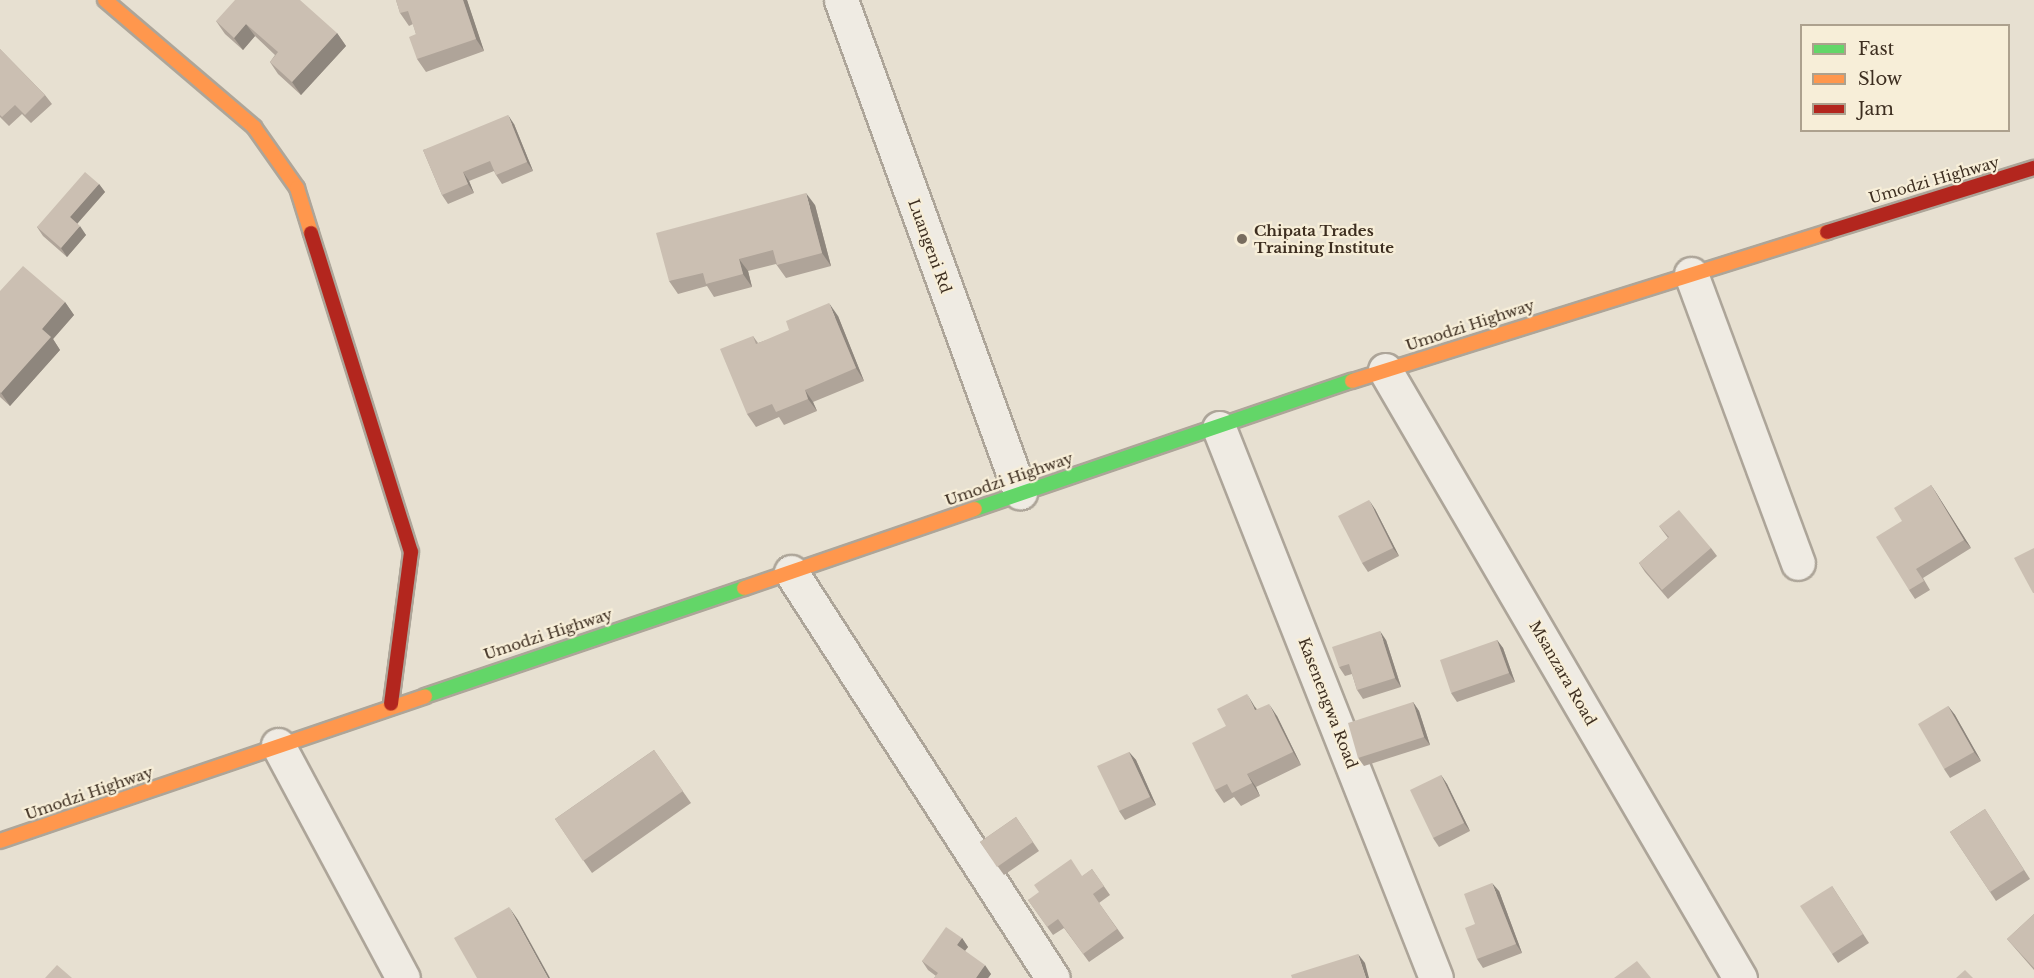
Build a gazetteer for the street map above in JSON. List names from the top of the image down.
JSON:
{
  "streets": {
    "main road": ["Umodzi Highway"],
    "street": ["Luangeni Rd", "Msanzara Road", "Kasenengwa Road"]
  },
  "crossings": [
    ["Umodzi Highway", "Luangeni Rd"],
    ["Umodzi Highway", "Msanzara Road"],
    ["Umodzi Highway", "Kasenengwa Road"]
  ],
  "places": ["Chipata Trades Training Institute"],
  "legend": ["Fast", "Slow", "Jam"]
}
